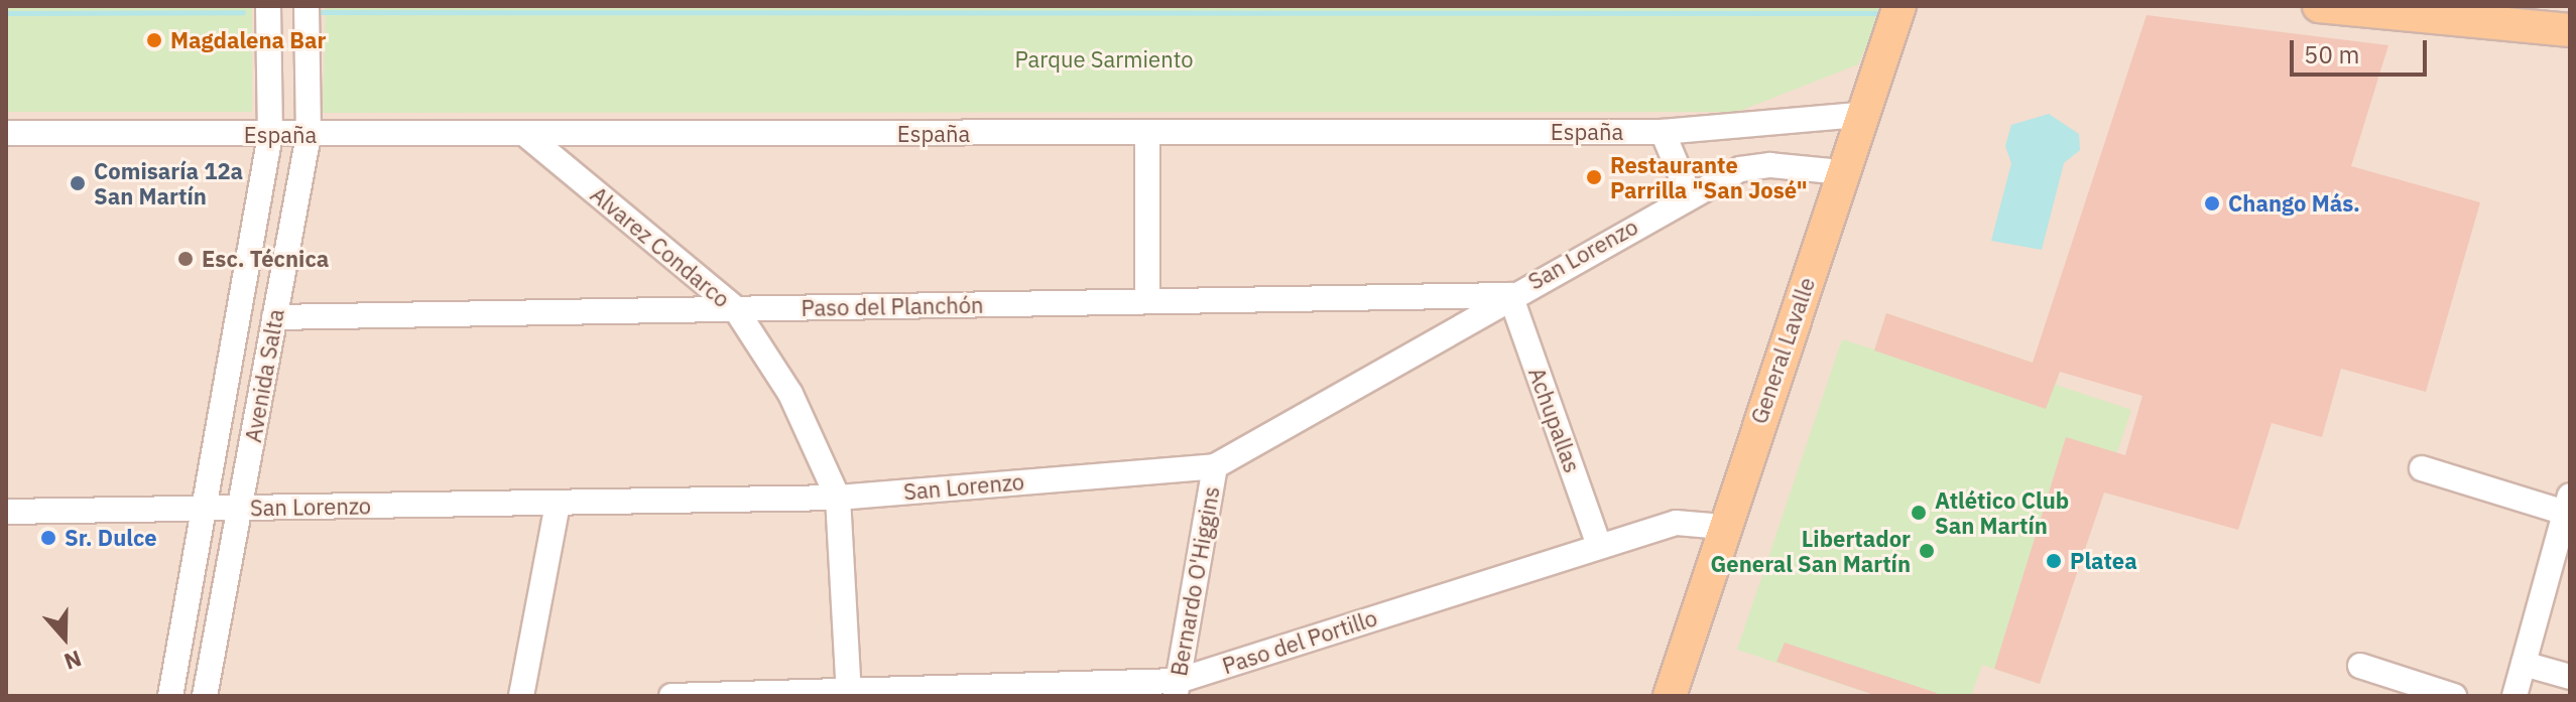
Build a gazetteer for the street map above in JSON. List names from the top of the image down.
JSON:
{
  "streets": {
    "main road": ["General Lavalle"],
    "street": [
      "España",
      "Alvarez Condarco",
      "San Lorenzo",
      "Paso del Planchón",
      "Avenida Salta",
      "Achupallas",
      "Bernardo O'Higgins",
      "Paso del Portillo"
    ]
  },
  "crossings": [
    ["España", "Alvarez Condarco"],
    ["España", "General Lavalle"],
    ["España", "Avenida Salta"],
    ["Alvarez Condarco", "San Lorenzo"],
    ["Alvarez Condarco", "Paso del Planchón"],
    ["Alvarez Condarco", "Paso del Portillo"],
    ["San Lorenzo", "Paso del Planchón"],
    ["San Lorenzo", "General Lavalle"],
    ["San Lorenzo", "Avenida Salta"],
    ["San Lorenzo", "Achupallas"],
    ["San Lorenzo", "Bernardo O'Higgins"],
    ["Paso del Planchón", "Avenida Salta"],
    ["Paso del Planchón", "Achupallas"],
    ["General Lavalle", "Paso del Portillo"],
    ["Achupallas", "Paso del Portillo"],
    ["Bernardo O'Higgins", "Paso del Portillo"]
  ],
  "parks": ["Parque Sarmiento"],
  "places": [
    "Magdalena Bar",
    "Restaurante Parrilla \"San José\"",
    "Comisaría 12a San Martín",
    "Chango Más.",
    "Esc. Técnica",
    "Atlético Club San Martín",
    "Sr. Dulce",
    "Libertador General San Martín",
    "Platea"
  ],
  "scale_bar": "50 m",
  "north": "bottom"
}
